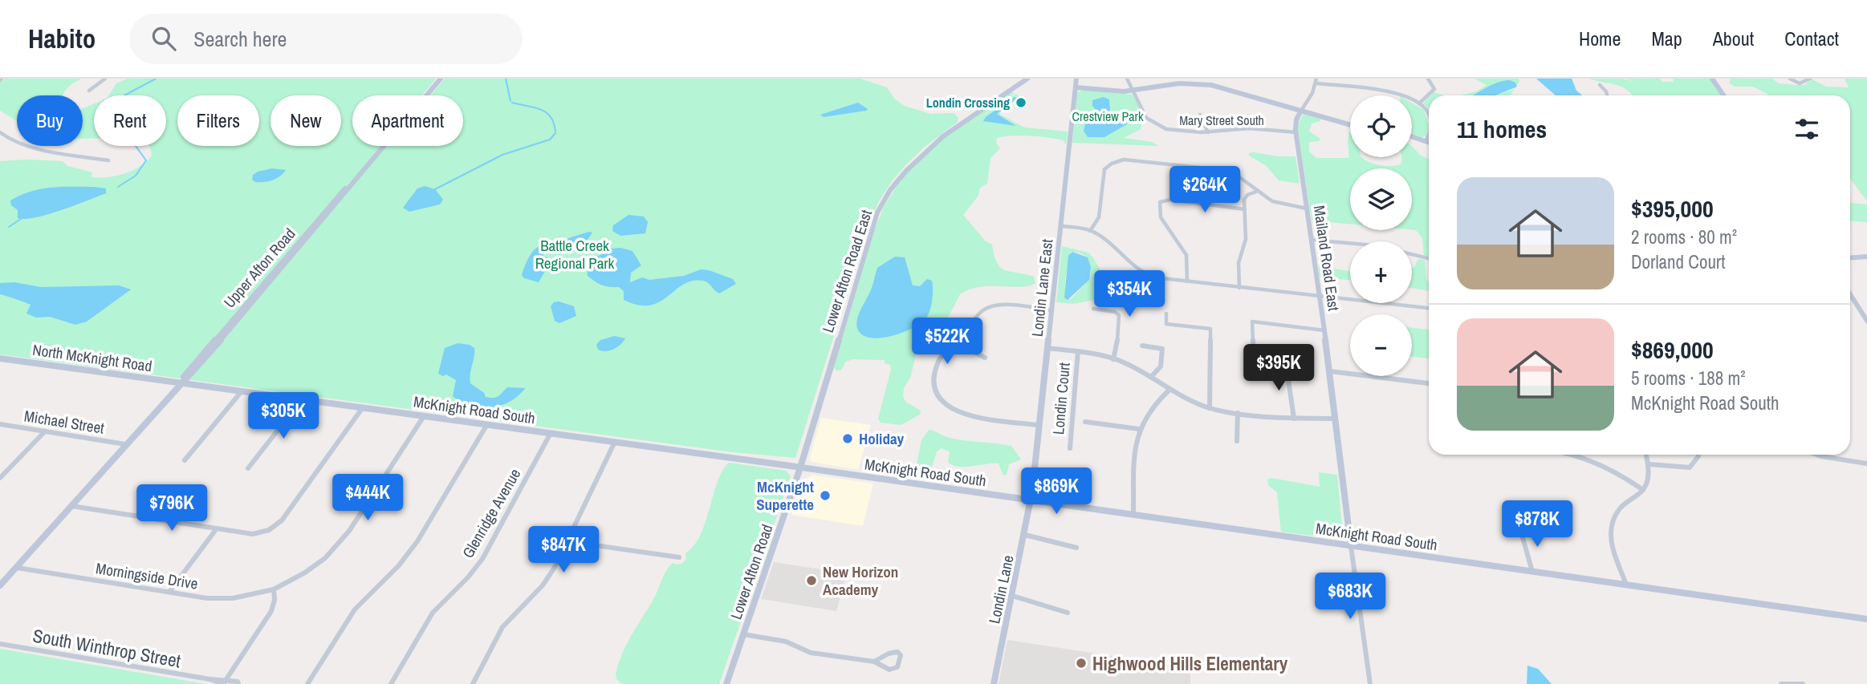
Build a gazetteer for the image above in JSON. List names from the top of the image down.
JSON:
{
  "streets": {
    "street": [
      "Mary Street South",
      "Mailand Road East",
      "Upper Afton Road",
      "Lower Afton Road East",
      "Londin Lane East",
      "North McKnight Road",
      "Londin Court",
      "McKnight Road South",
      "Michael Street",
      "Glenridge Avenue",
      "Lower Afton Road",
      "Morningside Drive",
      "Londin Lane",
      "South Winthrop Street"
    ]
  },
  "crossings": [
    ["Mary Street South", "Mailand Road East"],
    ["Mailand Road East", "McKnight Road South"],
    ["Upper Afton Road", "North McKnight Road"],
    ["Upper Afton Road", "McKnight Road South"],
    ["Upper Afton Road", "Michael Street"],
    ["Upper Afton Road", "Morningside Drive"],
    ["Lower Afton Road East", "McKnight Road South"],
    ["Lower Afton Road East", "Lower Afton Road"],
    ["Londin Lane East", "McKnight Road South"],
    ["Londin Lane East", "Londin Lane"],
    ["North McKnight Road", "McKnight Road South"],
    ["McKnight Road South", "Glenridge Avenue"],
    ["McKnight Road South", "Lower Afton Road"],
    ["McKnight Road South", "Morningside Drive"],
    ["McKnight Road South", "Londin Lane"]
  ],
  "parks": ["Crestview Park", "Battle Creek Regional Park"],
  "places": [
    "Londin Crossing",
    "Holiday",
    "McKnight Superette",
    "New Horizon Academy",
    "Highwood Hills Elementary"
  ],
  "page": {
    "header": "Habito",
    "search": "Search here",
    "nav": [
      "Home",
      "Map",
      "About",
      "Contact"
    ],
    "map_buttons": ["+", "−"],
    "chip": [
      "Buy",
      "Rent",
      "Filters",
      "New",
      "Apartment"
    ],
    "heading": "11 homes",
    "list": [
      {
        "name": "$395,000",
        "note": "2 rooms · 80 m² · Dorland Court"
      },
      {
        "name": "$869,000",
        "note": "5 rooms · 188 m² · McKnight Road South"
      }
    ],
    "price": [
      "$264K",
      "$354K",
      "$522K",
      "$395K",
      "$305K",
      "$869K",
      "$444K",
      "$796K",
      "$878K",
      "$847K",
      "$683K"
    ]
  }
}
